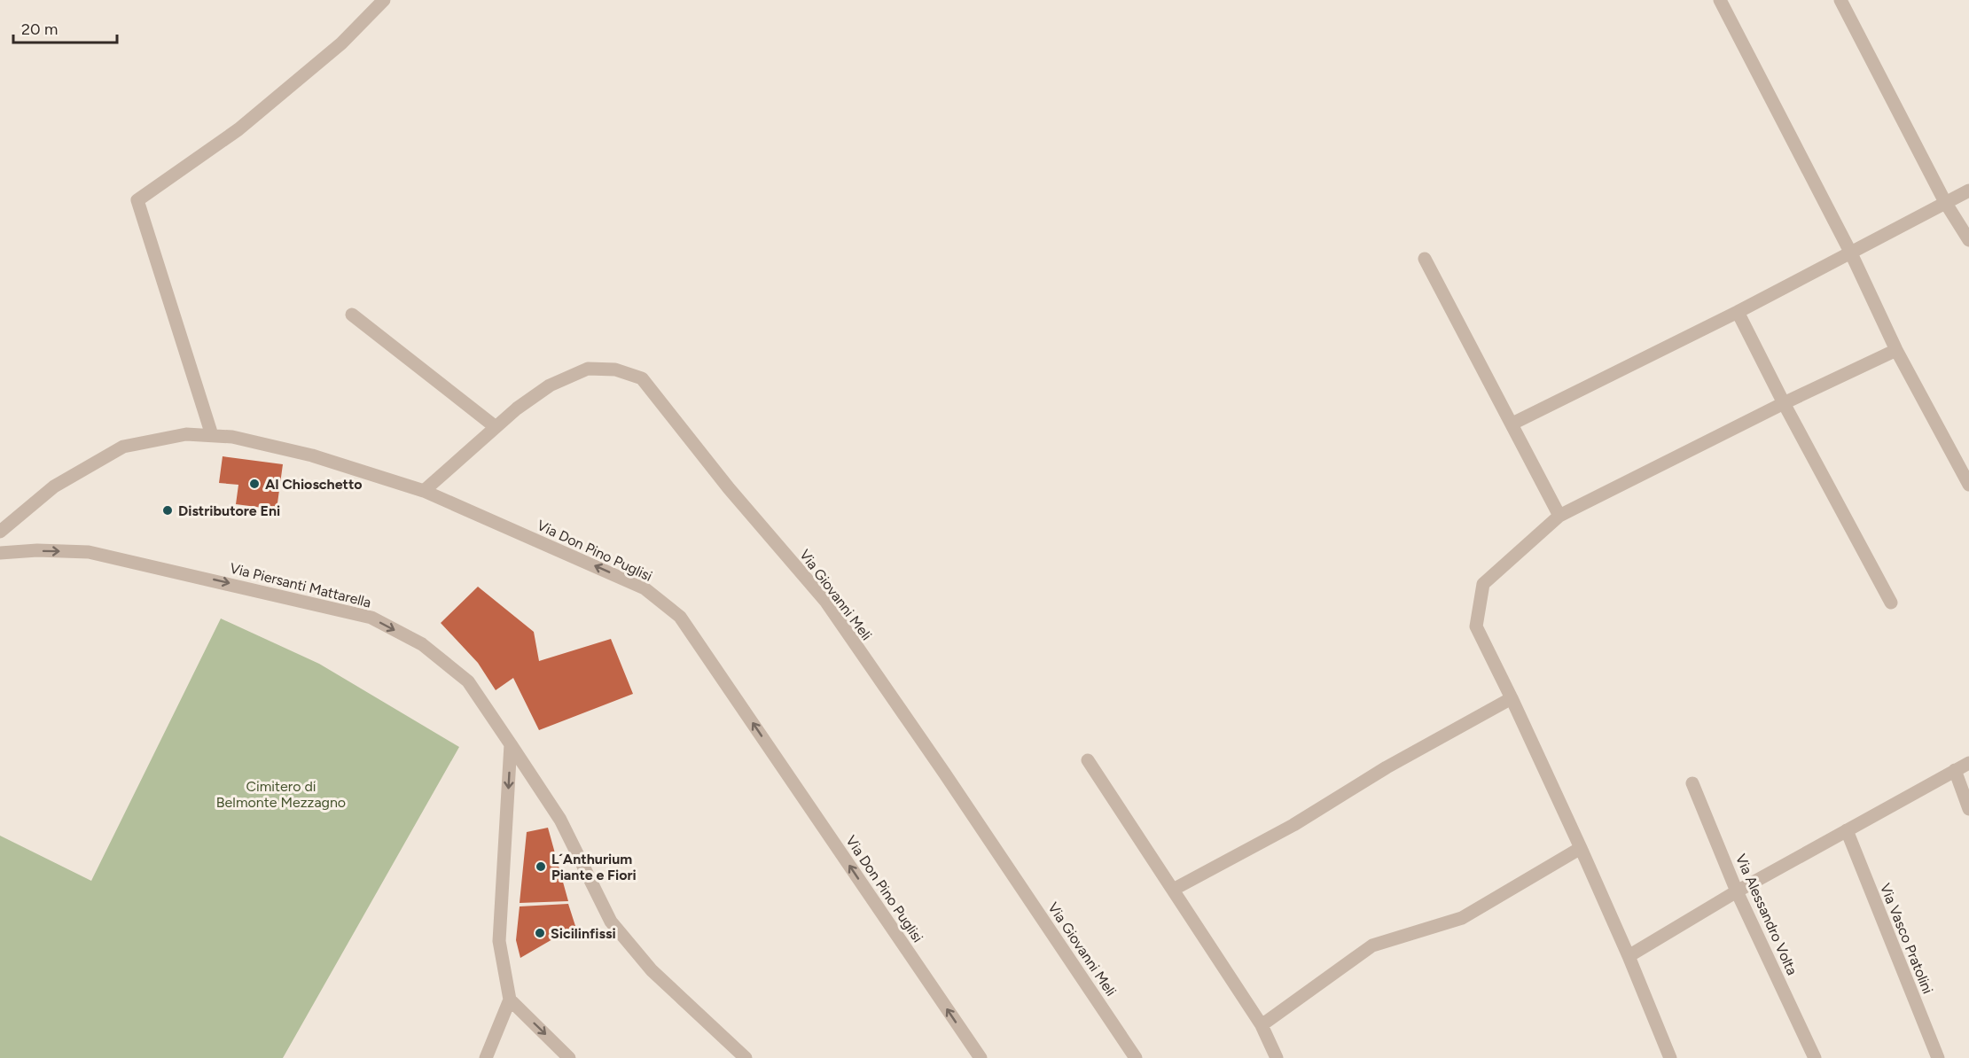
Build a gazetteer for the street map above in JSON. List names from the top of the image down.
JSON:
{
  "streets": {
    "street": [
      "Via Don Pino Puglisi",
      "Via Piersanti Mattarella",
      "Via Giovanni Meli",
      "Via Alessandro Volta",
      "Via Vasco Pratolini"
    ]
  },
  "crossings": [
    ["Via Don Pino Puglisi", "Via Giovanni Meli"]
  ],
  "one_way": ["Via Don Pino Puglisi", "Via Piersanti Mattarella"],
  "parks": ["Cimitero di Belmonte Mezzagno"],
  "places": [
    "Al Chioschetto",
    "Distributore Eni",
    "L´Anthurium Piante e Fiori",
    "Sicilinfissi"
  ],
  "scale_bar": "20 m"
}
